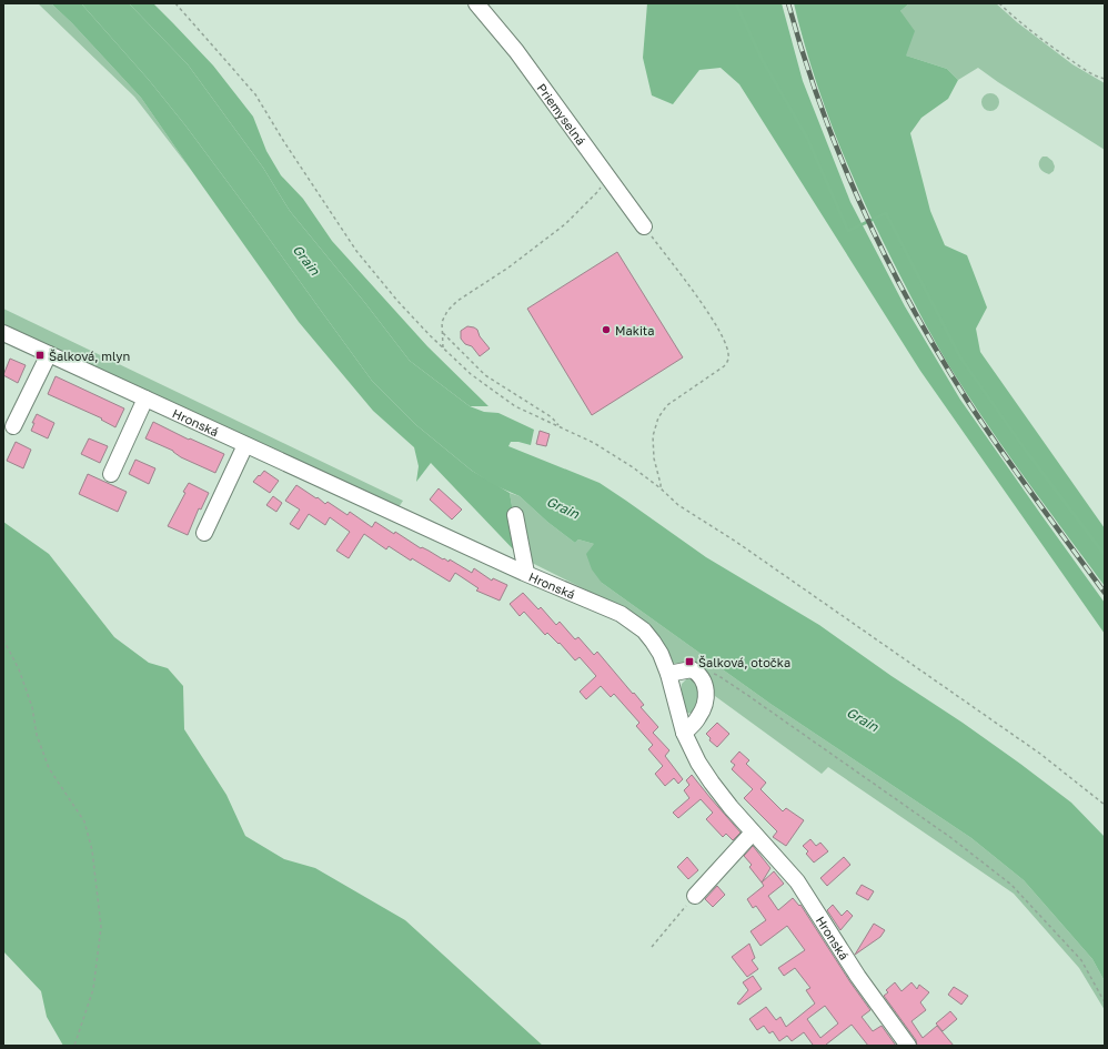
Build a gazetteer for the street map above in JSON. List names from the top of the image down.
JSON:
{
  "streets": {
    "street": ["Priemyselná", "Hronská"]
  },
  "water": ["Grain"],
  "places": {
    "other": ["Makita"],
    "transit": ["Šalková, mlyn", "Šalková, otočka"]
  }
}
